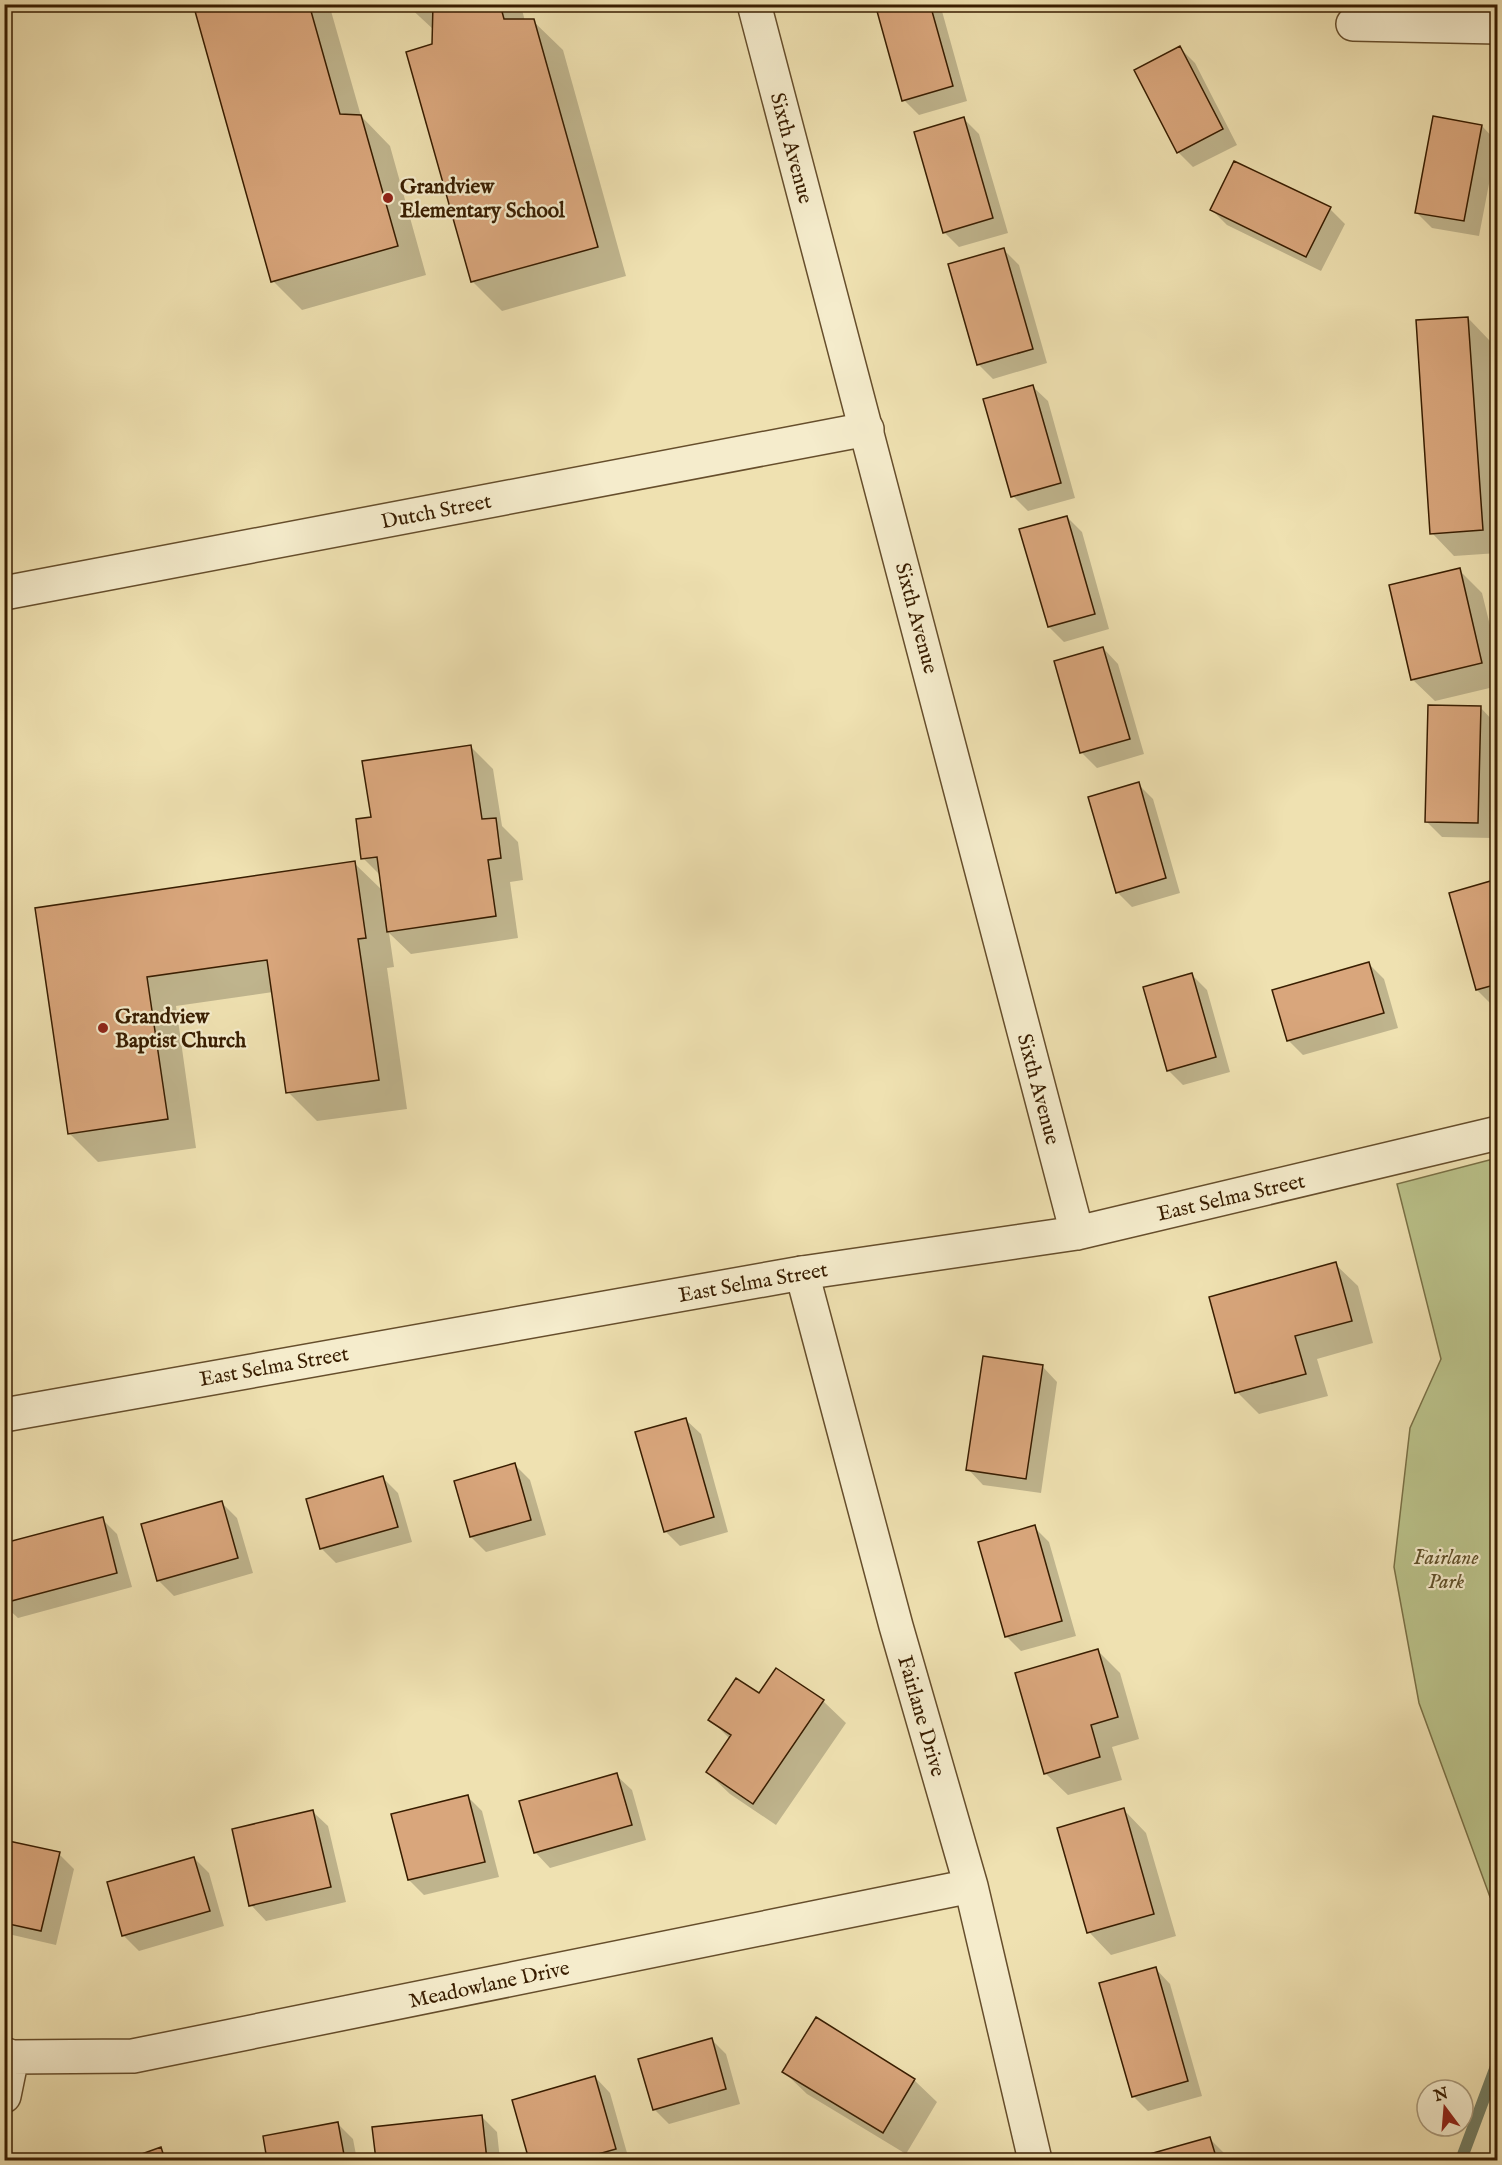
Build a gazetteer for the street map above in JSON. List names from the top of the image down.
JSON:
{
  "streets": {
    "street": [
      "Sixth Avenue",
      "Dutch Street",
      "East Selma Street",
      "Fairlane Drive",
      "Meadowlane Drive"
    ]
  },
  "crossings": [
    ["Sixth Avenue", "Dutch Street"],
    ["Sixth Avenue", "East Selma Street"],
    ["East Selma Street", "Fairlane Drive"],
    ["Fairlane Drive", "Meadowlane Drive"]
  ],
  "parks": ["Fairlane Park"],
  "places": ["Grandview Elementary School", "Grandview Baptist Church"],
  "north": "top"
}
